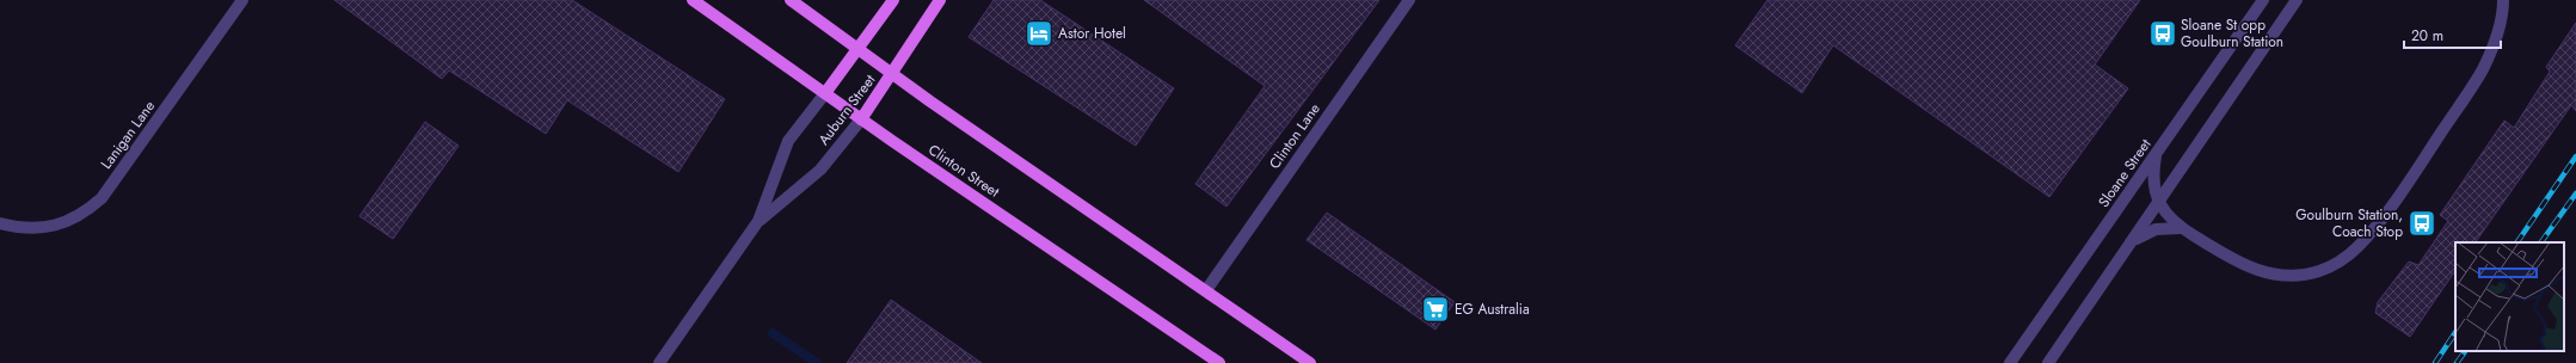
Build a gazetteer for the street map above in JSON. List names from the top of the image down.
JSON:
{
  "streets": {
    "main road": ["Auburn Street", "Clinton Street"],
    "street": ["Lanigan Lane", "Clinton Lane", "Sloane Street"]
  },
  "crossings": [
    ["Auburn Street", "Clinton Street"]
  ],
  "places": {
    "hotel": ["Astor Hotel"],
    "bus stop": ["Sloane St opp Goulburn Station", "Goulburn Station, Coach Stop"],
    "supermarket": ["EG Australia"]
  },
  "scale_bar": "20 m"
}
